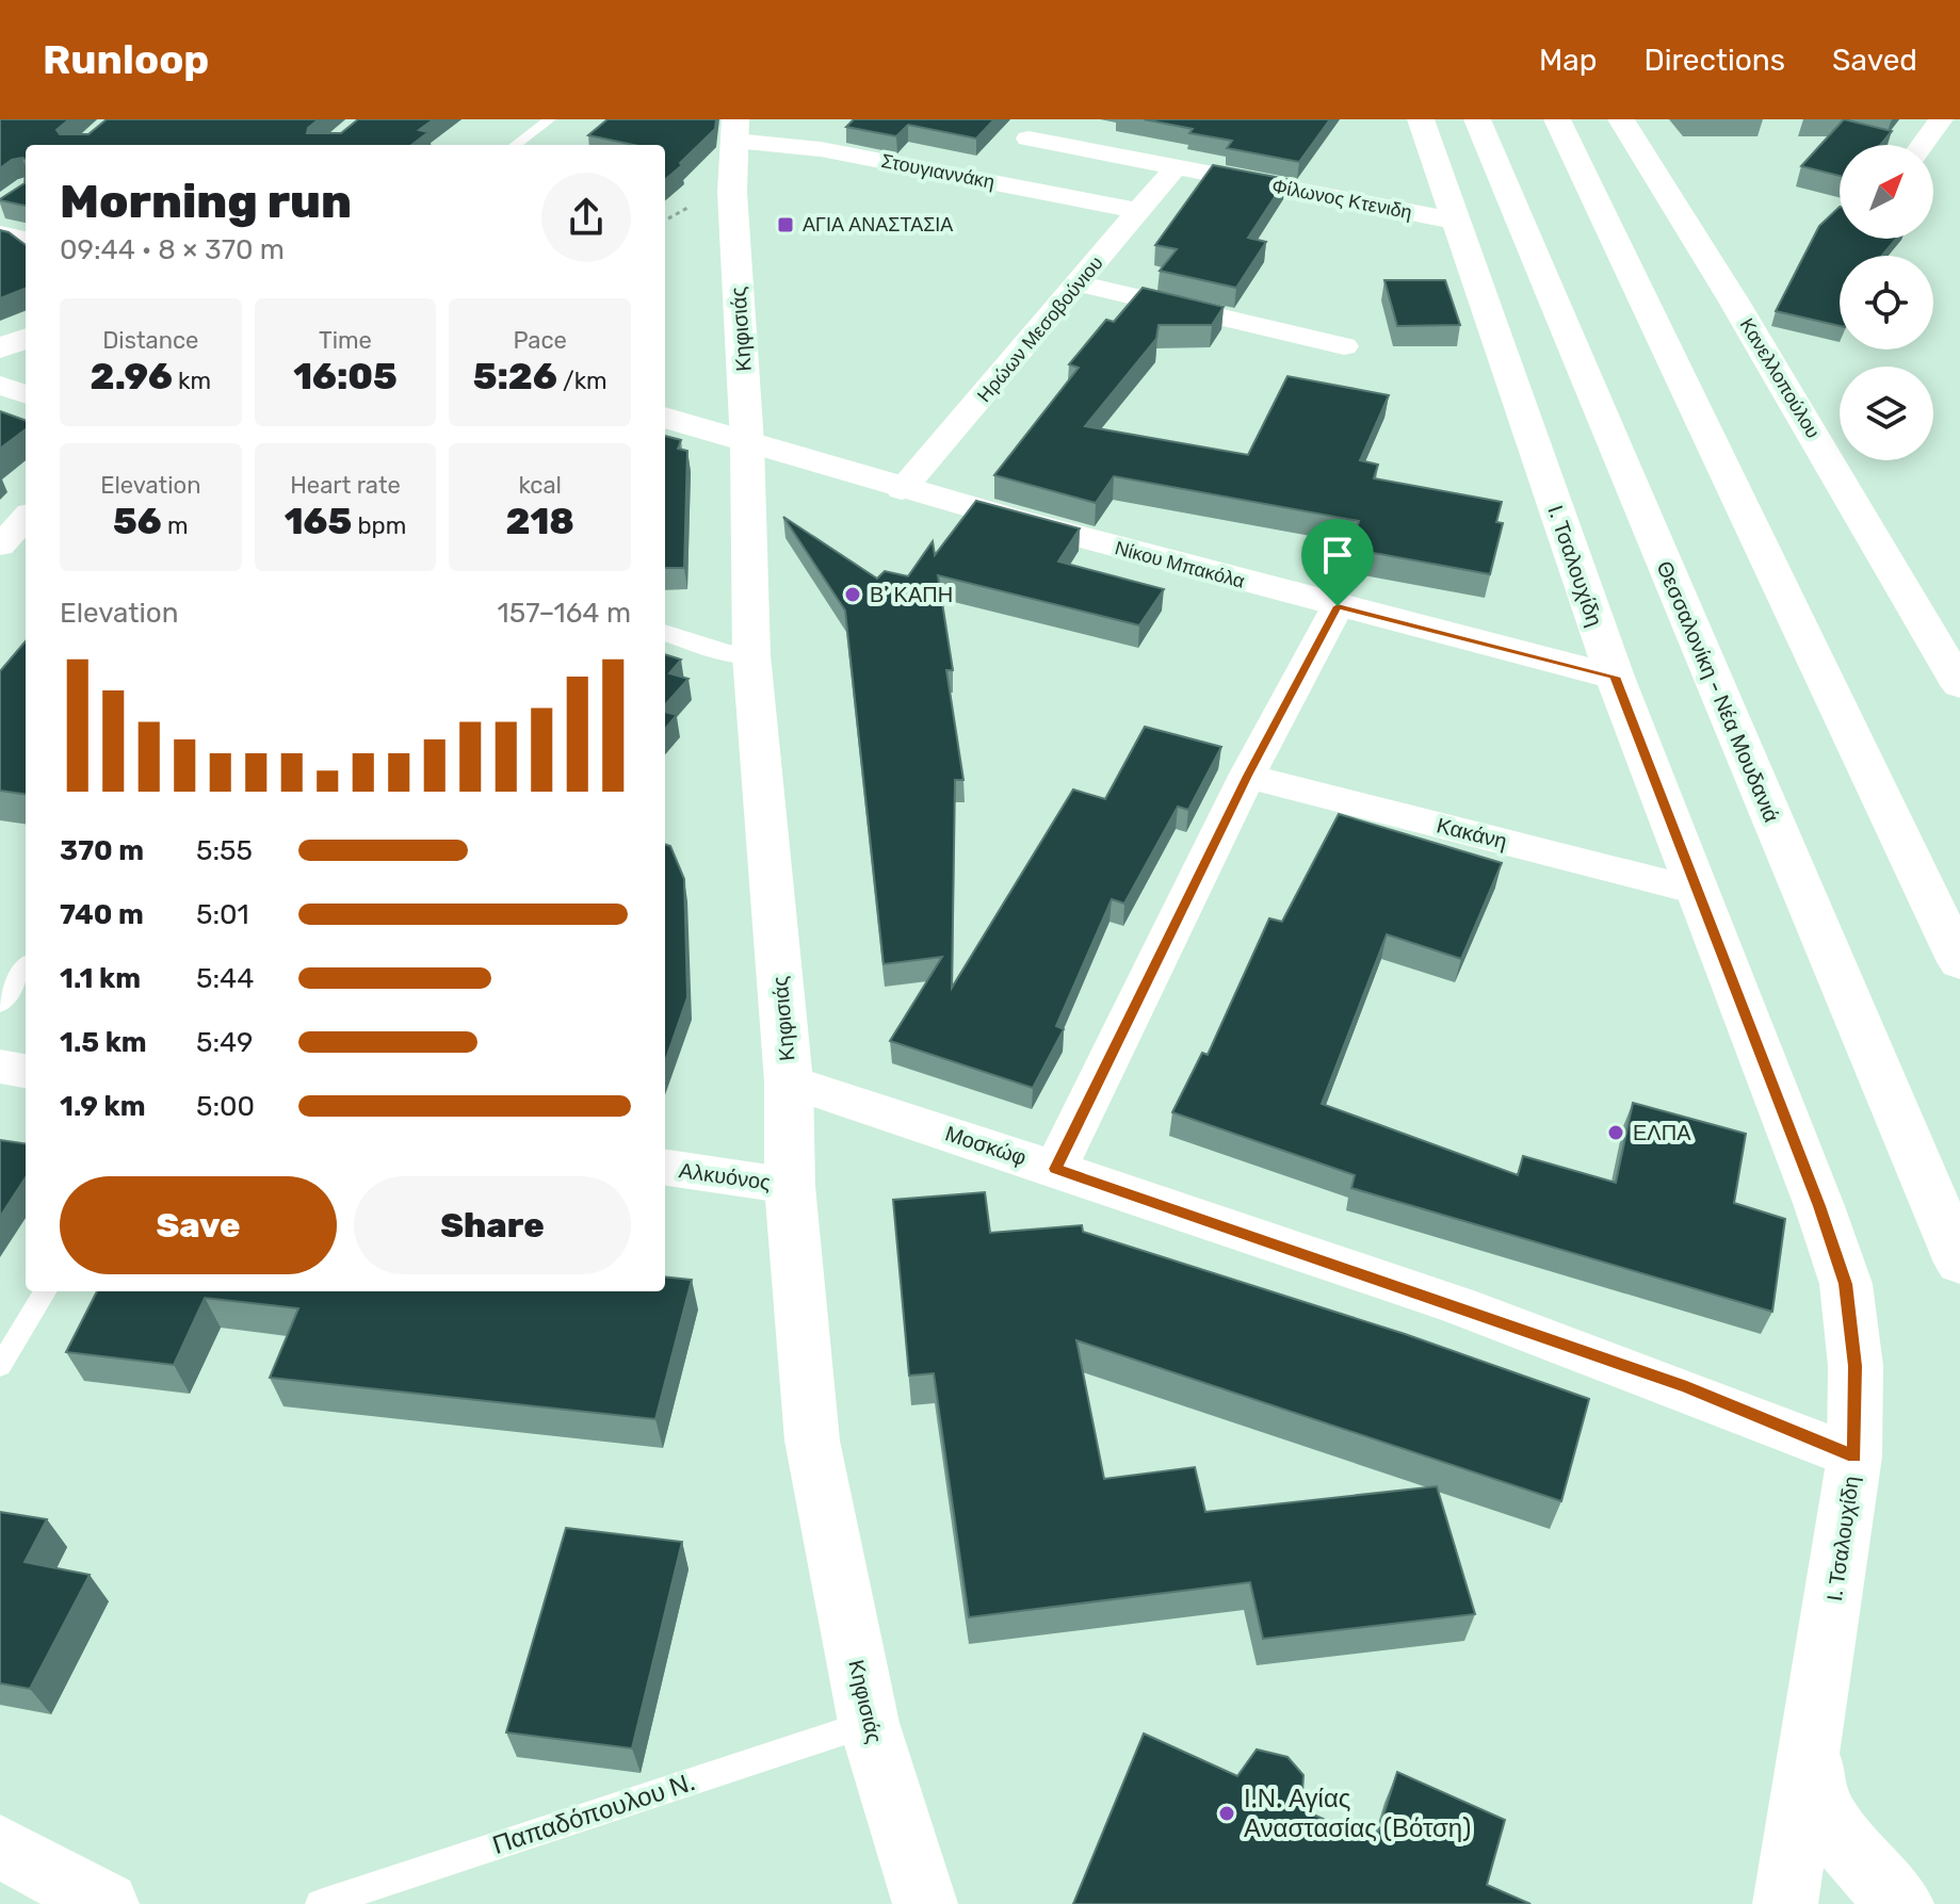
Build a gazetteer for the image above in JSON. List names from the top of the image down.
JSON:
{
  "streets": {
    "main road": [
      "Κηφισιάς",
      "Κανελλοπούλου",
      "Νίκου Μπακόλα",
      "Ι. Τσαλουχίδη",
      "Θεσσαλονίκη - Νέα Μουδανιά"
    ],
    "street": [
      "Στουγιαννάκη",
      "Φίλωνος Κτενιδη",
      "Ηρώων Μεσοβούνιου",
      "Κακάνη",
      "Μοσκώφ",
      "Αλκυόνος"
    ],
    "lane": ["Παπαδόπουλου Ν."]
  },
  "crossings": [
    ["Στουγιαννάκη", "Κηφισιάς"],
    ["Στουγιαννάκη", "Ηρώων Μεσοβούνιου"],
    ["Φίλωνος Κτενιδη", "Ηρώων Μεσοβούνιου"],
    ["Φίλωνος Κτενιδη", "Ι. Τσαλουχίδη"],
    ["Κηφισιάς", "Νίκου Μπακόλα"],
    ["Κηφισιάς", "Μοσκώφ"],
    ["Κηφισιάς", "Αλκυόνος"],
    ["Κηφισιάς", "Παπαδόπουλου Ν."],
    ["Ηρώων Μεσοβούνιου", "Νίκου Μπακόλα"],
    ["Νίκου Μπακόλα", "Ι. Τσαλουχίδη"],
    ["Ι. Τσαλουχίδη", "Κακάνη"],
    ["Ι. Τσαλουχίδη", "Μοσκώφ"]
  ],
  "places": {
    "transit": ["ΑΓΙΑ ΑΝΑΣΤΑΣΙΑ"],
    "other": ["Β' ΚΑΠΗ", "ΕΛΠΑ", "Ι.Ν. Αγίας Αναστασίας (Βότση)"]
  },
  "north": "top right",
  "page": {
    "header": "Runloop",
    "nav": ["Map", "Directions", "Saved"],
    "heading": ["Morning run", "09:44 · 8 × 370 m"],
    "stats": [
      ["Distance", "2.96 km"],
      ["Time", "16:05"],
      ["Pace", "5:26 /km"],
      ["Elevation", "56 m"],
      ["Heart rate", "165 bpm"],
      ["kcal", "218"]
    ],
    "chart": ["Elevation", "157–164 m"],
    "list": [
      {
        "name": "370 m",
        "note": "5:55"
      },
      {
        "name": "740 m",
        "note": "5:01"
      },
      {
        "name": "1.1 km",
        "note": "5:44"
      },
      {
        "name": "1.5 km",
        "note": "5:49"
      },
      {
        "name": "1.9 km",
        "note": "5:00"
      }
    ],
    "buttons": ["Save", "Share"]
  }
}
